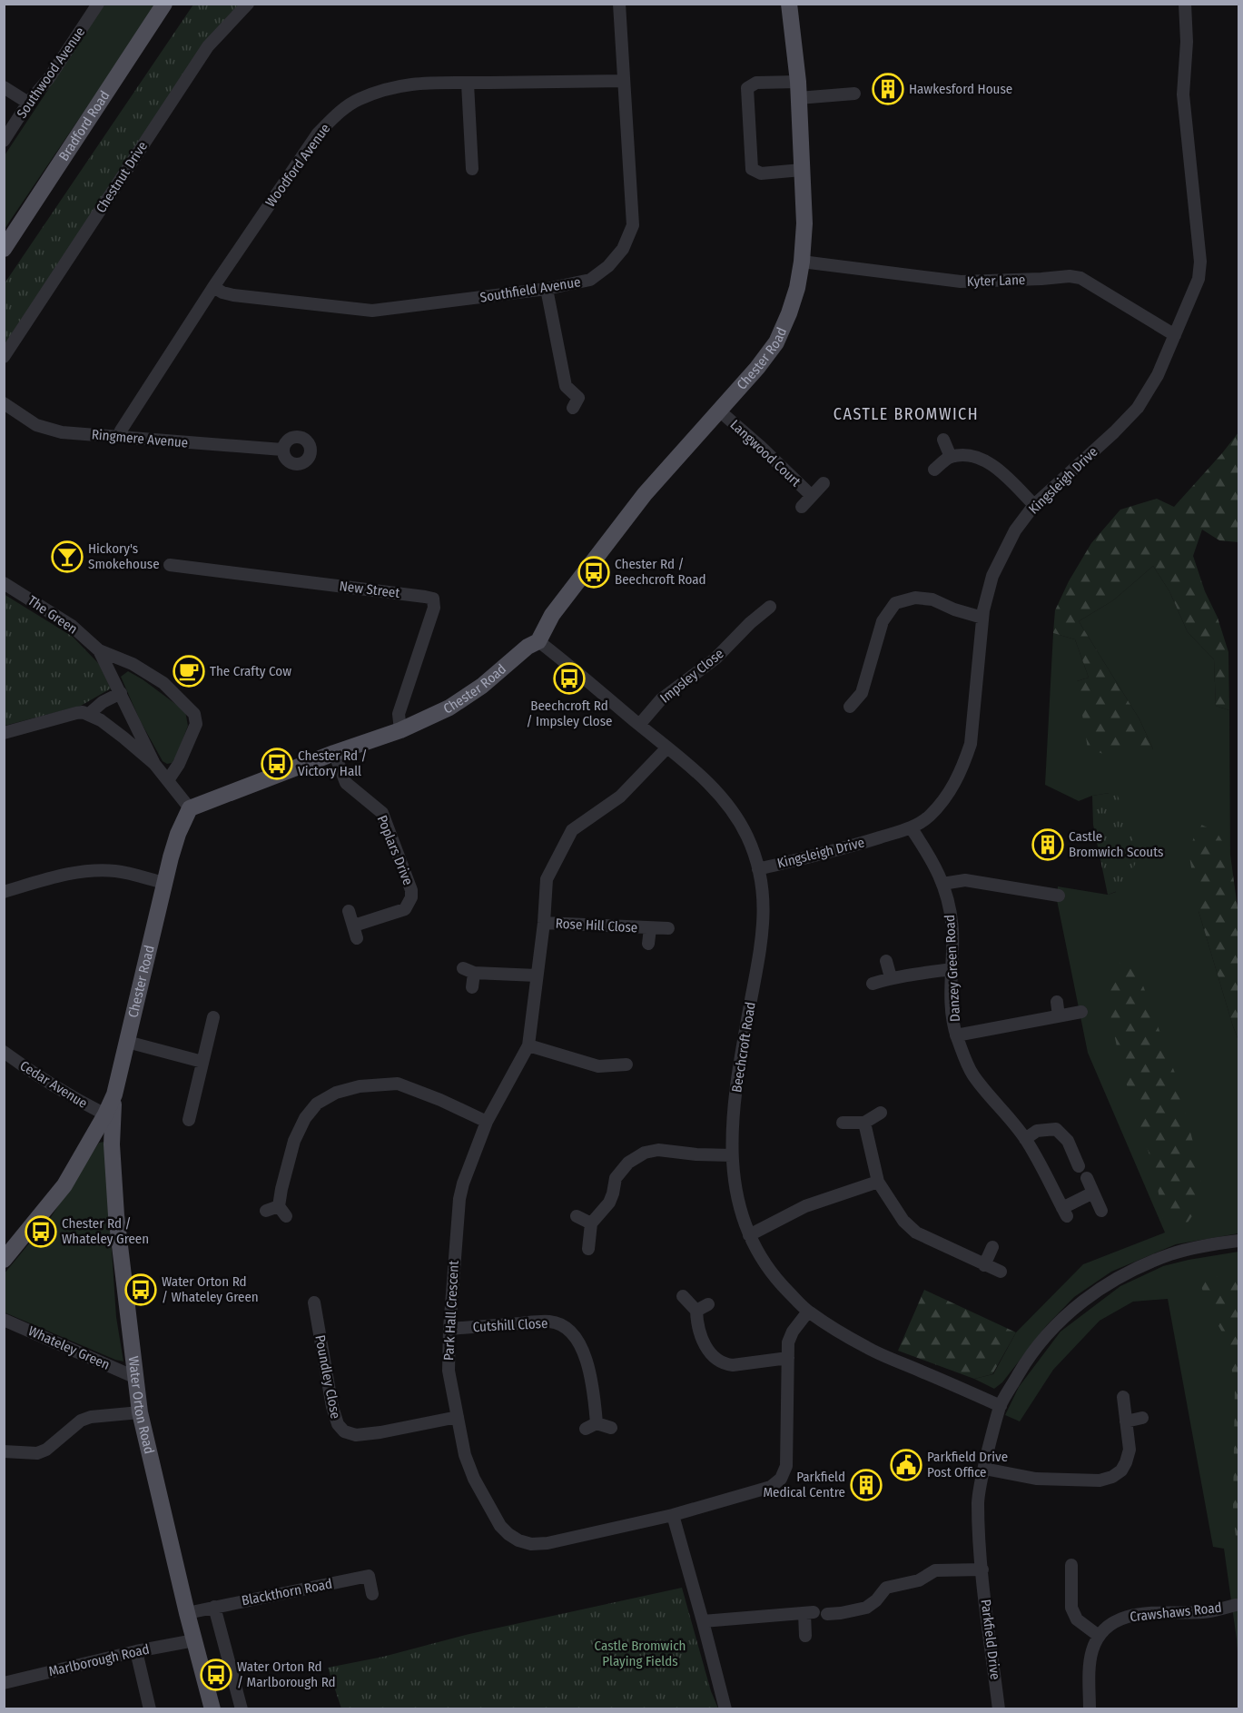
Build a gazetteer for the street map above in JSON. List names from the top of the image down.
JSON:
{
  "streets": {
    "main road": ["Bradford Road", "Chester Road", "Water Orton Road"],
    "street": [
      "Southwood Avenue",
      "Woodford Avenue",
      "Chestnut Drive",
      "Kyter Lane",
      "Southfield Avenue",
      "Ringmere Avenue",
      "Langwood Court",
      "Kingsleigh Drive",
      "New Street",
      "The Green",
      "Impsley Close",
      "Poplars Drive",
      "Rose Hill Close",
      "Danzey Green Road",
      "Beechcroft Road",
      "Cedar Avenue",
      "Park Hall Crescent",
      "Cutshill Close",
      "Whateley Green",
      "Poundley Close",
      "Blackthorn Road",
      "Crawshaws Road",
      "Parkfield Drive",
      "Marlborough Road"
    ]
  },
  "crossings": [
    ["Woodford Avenue", "Southfield Avenue"],
    ["Woodford Avenue", "Ringmere Avenue"],
    ["Kyter Lane", "Chester Road"],
    ["Kyter Lane", "Kingsleigh Drive"],
    ["Chester Road", "Langwood Court"],
    ["Chester Road", "New Street"],
    ["Chester Road", "Poplars Drive"],
    ["Chester Road", "Beechcroft Road"],
    ["Chester Road", "Cedar Avenue"],
    ["Chester Road", "Water Orton Road"],
    ["Kingsleigh Drive", "Danzey Green Road"],
    ["Kingsleigh Drive", "Beechcroft Road"],
    ["Impsley Close", "Beechcroft Road"],
    ["Rose Hill Close", "Park Hall Crescent"],
    ["Beechcroft Road", "Park Hall Crescent"],
    ["Beechcroft Road", "Parkfield Drive"],
    ["Park Hall Crescent", "Cutshill Close"],
    ["Park Hall Crescent", "Poundley Close"],
    ["Whateley Green", "Water Orton Road"],
    ["Water Orton Road", "Blackthorn Road"],
    ["Water Orton Road", "Marlborough Road"]
  ],
  "districts": ["CASTLE BROMWICH"],
  "parks": ["Castle Bromwich Playing Fields"],
  "places": {
    "building": ["Hawkesford House", "Castle Bromwich Scouts", "Parkfield Medical Centre"],
    "bar": ["Hickory's Smokehouse"],
    "bus stop": [
      "Chester Rd / Beechcroft Road",
      "Beechcroft Rd / Impsley Close",
      "Chester Rd / Victory Hall",
      "Chester Rd / Whateley Green",
      "Water Orton Rd / Whateley Green",
      "Water Orton Rd / Marlborough Rd"
    ],
    "cafe": ["The Crafty Cow"],
    "public building": ["Parkfield Drive Post Office"]
  }
}
